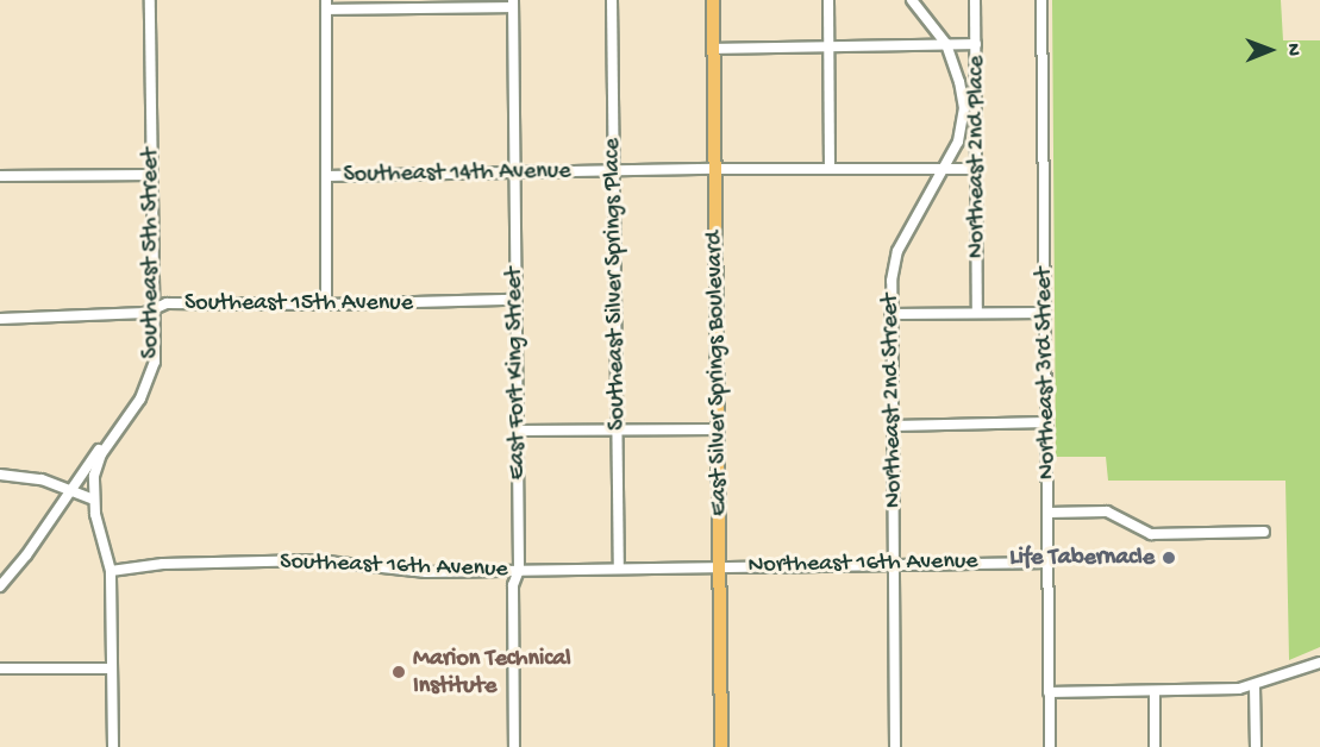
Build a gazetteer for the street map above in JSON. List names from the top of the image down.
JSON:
{
  "streets": {
    "main road": ["East Silver Springs Boulevard"],
    "street": [
      "Northeast 2nd Place",
      "Southeast 14th Avenue",
      "Southeast 5th Street",
      "Southeast Silver Springs Place",
      "Southeast 15th Avenue",
      "East Fort King Street",
      "Northeast 3rd Street",
      "Northeast 2nd Street",
      "Northeast 16th Avenue",
      "Southeast 16th Avenue"
    ]
  },
  "crossings": [
    ["Northeast 2nd Place", "Southeast 14th Avenue"],
    ["Southeast 14th Avenue", "Southeast Silver Springs Place"],
    ["Southeast 14th Avenue", "East Fort King Street"],
    ["Southeast 14th Avenue", "East Silver Springs Boulevard"],
    ["Southeast 14th Avenue", "Northeast 2nd Street"],
    ["Southeast 5th Street", "Southeast 15th Avenue"],
    ["Southeast 5th Street", "Southeast 16th Avenue"],
    ["Southeast Silver Springs Place", "Southeast 16th Avenue"],
    ["Southeast 15th Avenue", "East Fort King Street"],
    ["East Fort King Street", "Southeast 16th Avenue"],
    ["East Silver Springs Boulevard", "Northeast 16th Avenue"],
    ["East Silver Springs Boulevard", "Southeast 16th Avenue"],
    ["Northeast 3rd Street", "Northeast 16th Avenue"],
    ["Northeast 2nd Street", "Northeast 16th Avenue"],
    ["Northeast 16th Avenue", "Southeast 16th Avenue"]
  ],
  "places": ["Life Tabernacle", "Marion Technical Institute"],
  "north": "right"
}
